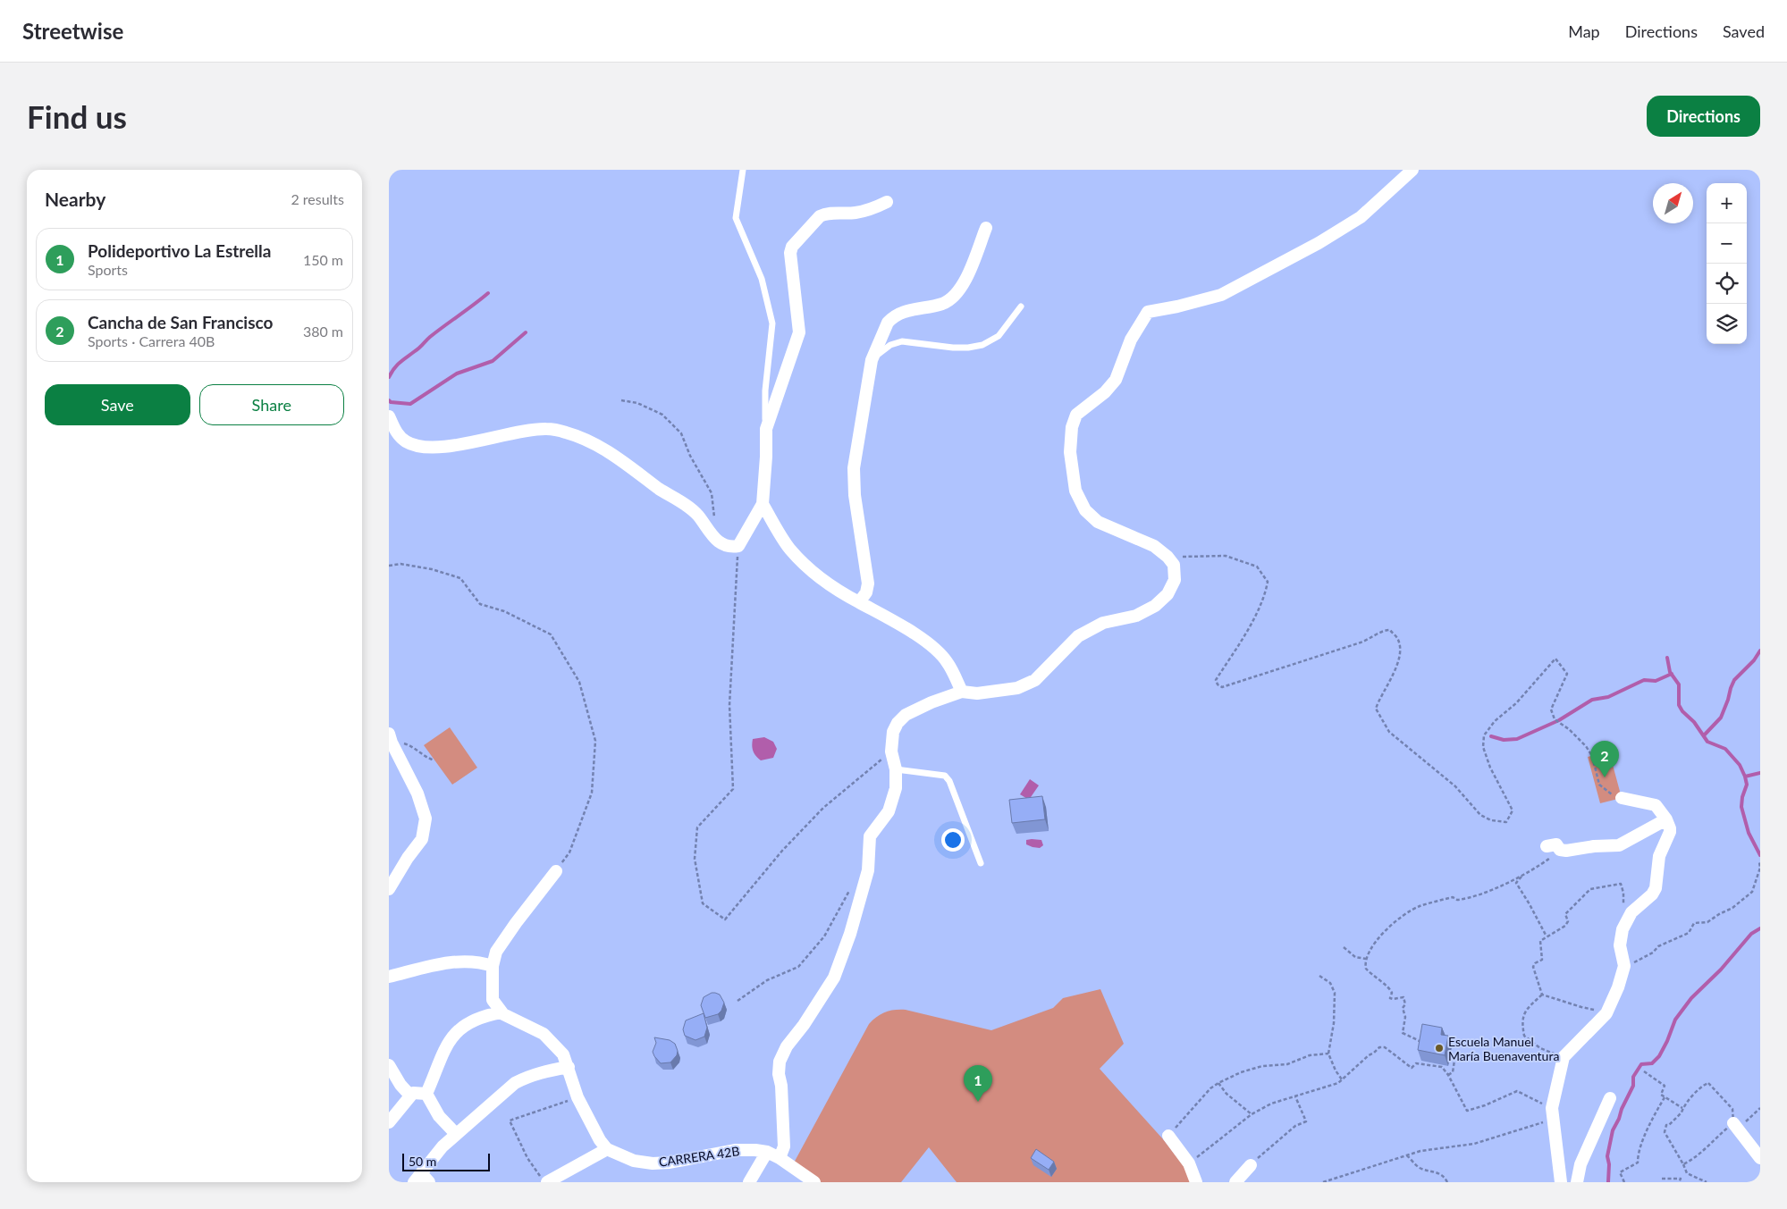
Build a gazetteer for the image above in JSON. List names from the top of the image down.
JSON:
{
  "streets": {
    "street": ["CARRERA 42B"]
  },
  "places": ["Escuela Manuel María Buenaventura"],
  "scale_bar": "50 m",
  "north": "top right",
  "page": {
    "header": "Streetwise",
    "nav": ["Map", "Directions", "Saved"],
    "buttons": [
      "Directions",
      ["Save", "Share"]
    ],
    "title": "Find us",
    "heading": ["Nearby", "2 results"],
    "map_buttons": ["+", "−"],
    "list": [
      {
        "mark": "1",
        "name": "Polideportivo La Estrella",
        "note": "Sports",
        "value": "150 m"
      },
      {
        "mark": "2",
        "name": "Cancha de San Francisco",
        "note": "Sports · Carrera 40B",
        "value": "380 m"
      }
    ],
    "pins": ["2", "1"],
    "scale": "50 m"
  }
}
